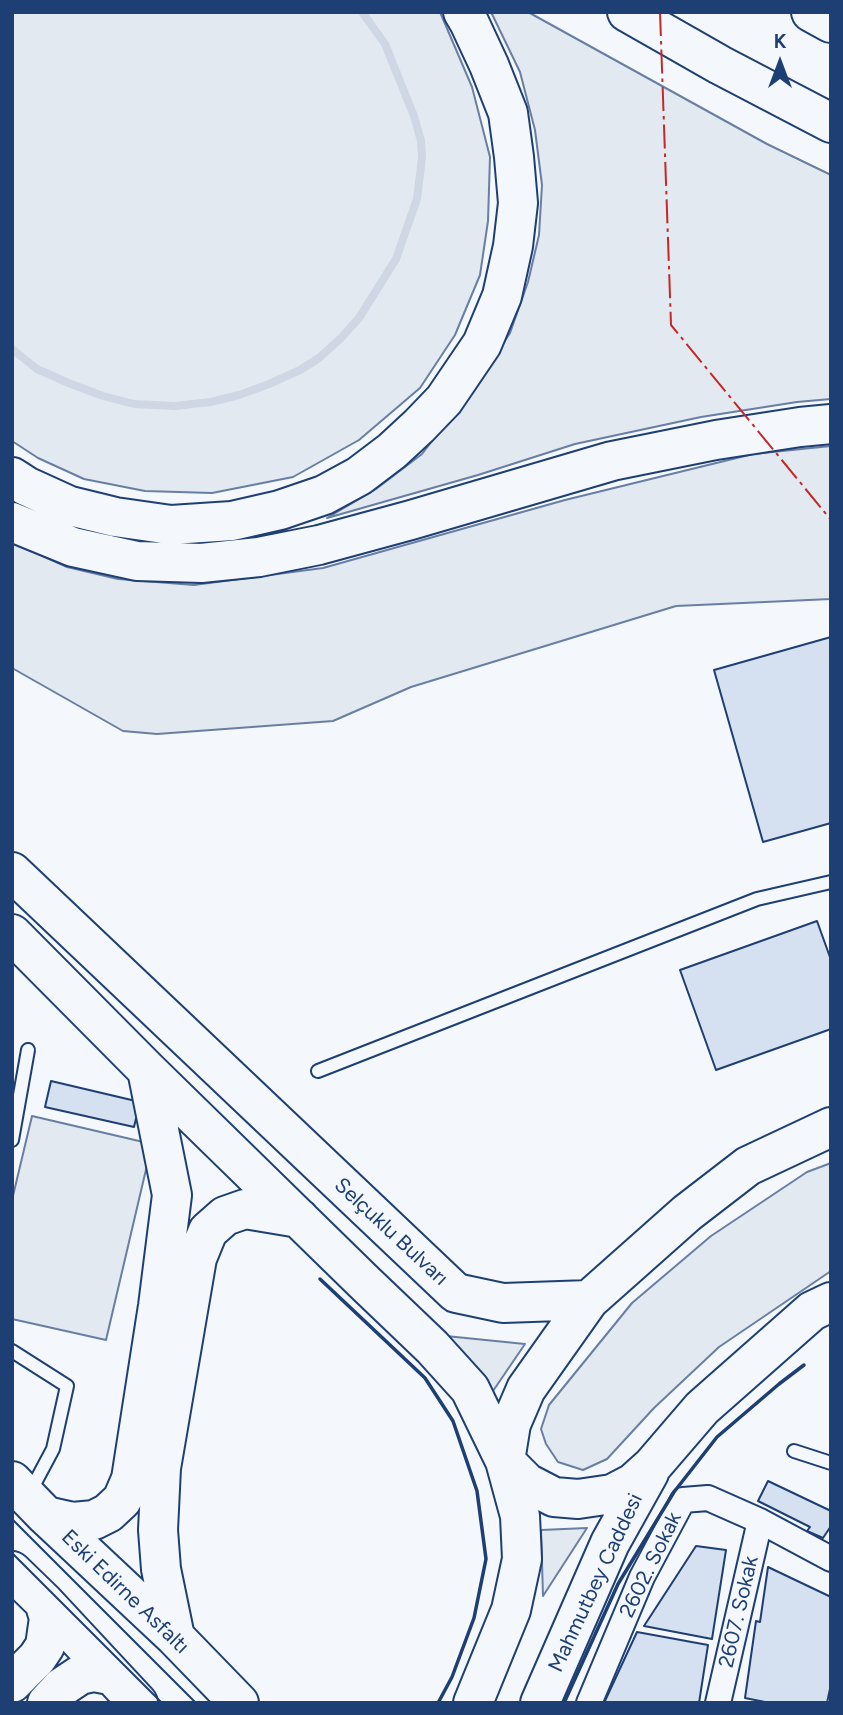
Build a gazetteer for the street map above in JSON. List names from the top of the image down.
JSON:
{
  "streets": {
    "main road": ["Selçuklu Bulvarı", "Mahmutbey Caddesi", "Eski Edirne Asfaltı"],
    "street": ["2602. Sokak", "2607. Sokak"]
  },
  "crossings": [
    ["2602. Sokak", "2607. Sokak"]
  ],
  "north": "top"
}
